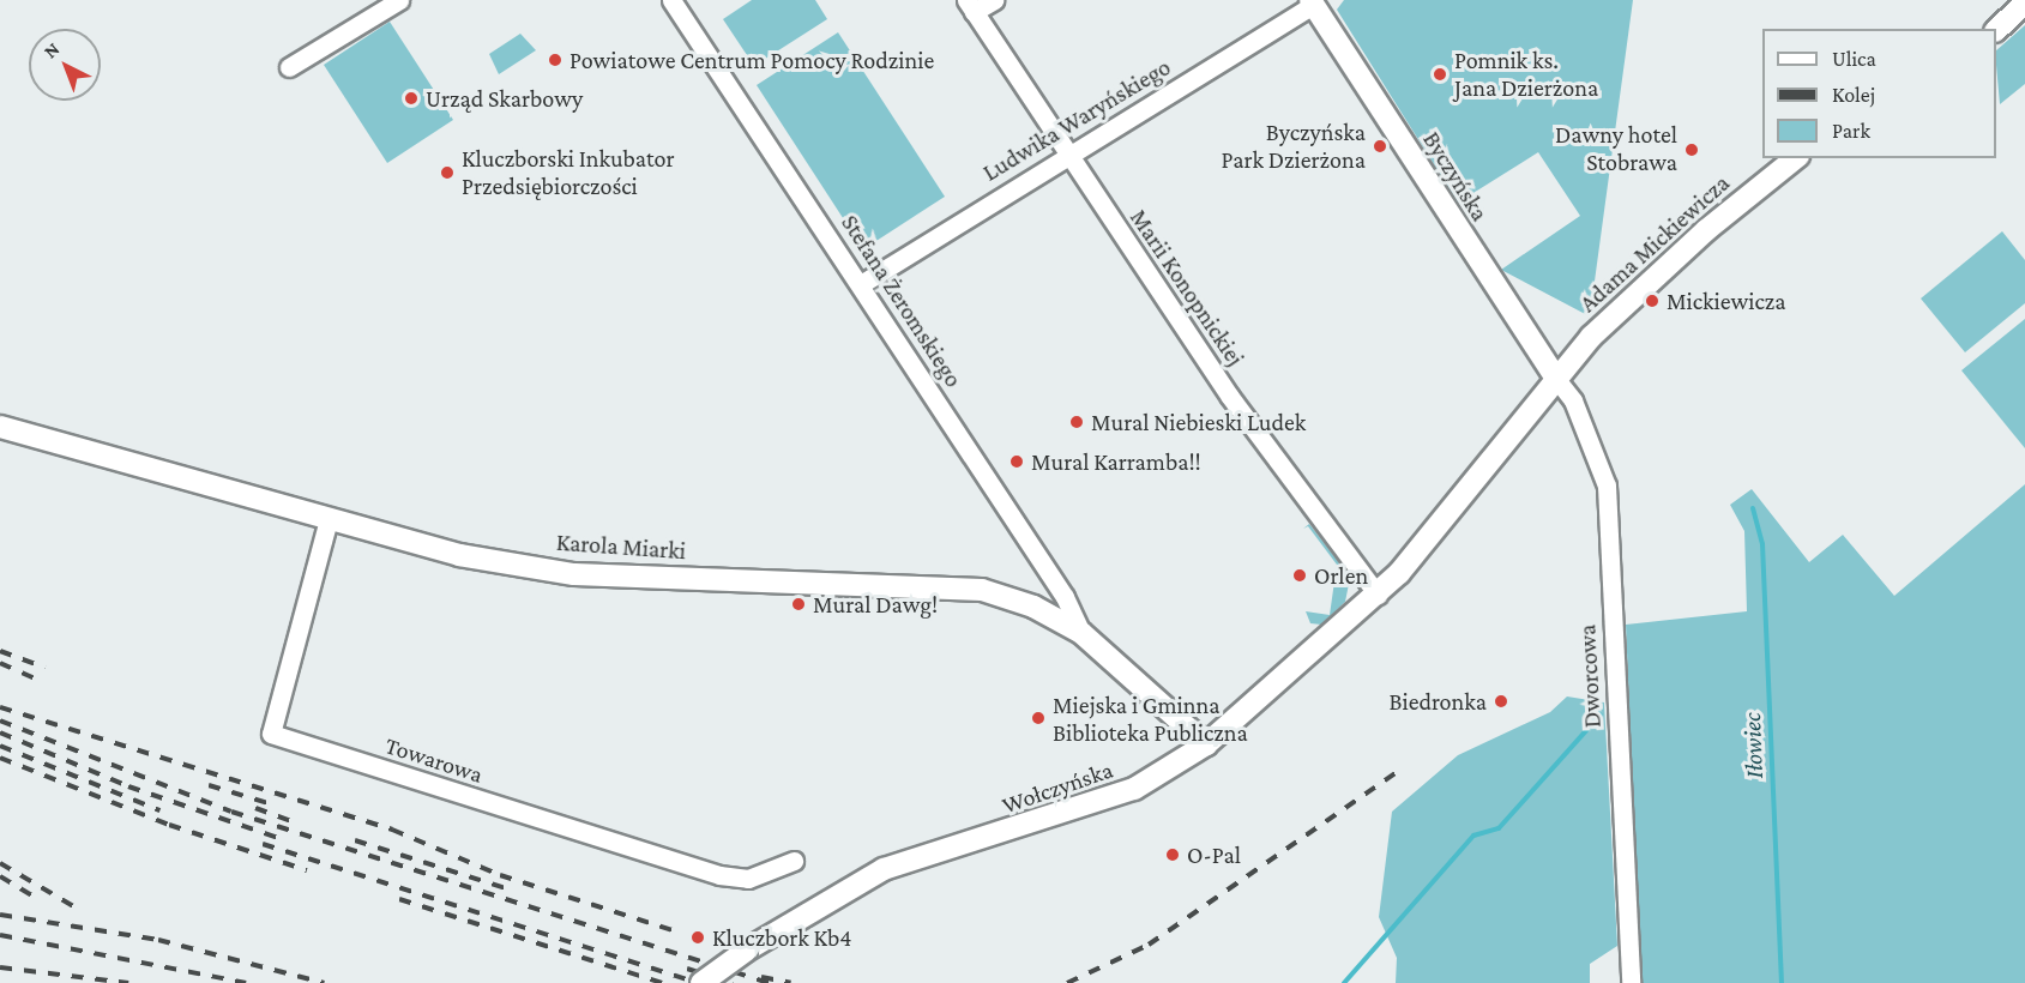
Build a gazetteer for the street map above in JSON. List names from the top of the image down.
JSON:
{
  "streets": {
    "street": [
      "Ludwika Waryńskiego",
      "Byczyńska",
      "Adama Mickiewicza",
      "Marii Konopnickiej",
      "Stefana Żeromskiego",
      "Karola Miarki",
      "Dworcowa",
      "Towarowa",
      "Wołczyńska"
    ]
  },
  "crossings": [
    ["Ludwika Waryńskiego", "Byczyńska"],
    ["Ludwika Waryńskiego", "Marii Konopnickiej"],
    ["Ludwika Waryńskiego", "Stefana Żeromskiego"],
    ["Byczyńska", "Adama Mickiewicza"],
    ["Byczyńska", "Dworcowa"],
    ["Byczyńska", "Wołczyńska"],
    ["Adama Mickiewicza", "Dworcowa"],
    ["Adama Mickiewicza", "Wołczyńska"],
    ["Marii Konopnickiej", "Wołczyńska"],
    ["Stefana Żeromskiego", "Karola Miarki"],
    ["Karola Miarki", "Towarowa"],
    ["Karola Miarki", "Wołczyńska"],
    ["Dworcowa", "Wołczyńska"]
  ],
  "water": ["Iłowiec"],
  "places": [
    "Powiatowe Centrum Pomocy Rodzinie",
    "Pomnik ks. Jana Dzierżona",
    "Urząd Skarbowy",
    "Byczyńska Park Dzierżona",
    "Dawny hotel Stobrawa",
    "Kluczborski Inkubator Przedsiębiorczości",
    "Mickiewicza",
    "Mural Niebieski Ludek",
    "Mural Karramba!!",
    "Orlen",
    "Mural Dawg!",
    "Biedronka",
    "Miejska i Gminna Biblioteka Publiczna",
    "O-Pal",
    "Kluczbork Kb4"
  ],
  "legend": ["Ulica", "Kolej", "Park"],
  "north": "top left"
}
